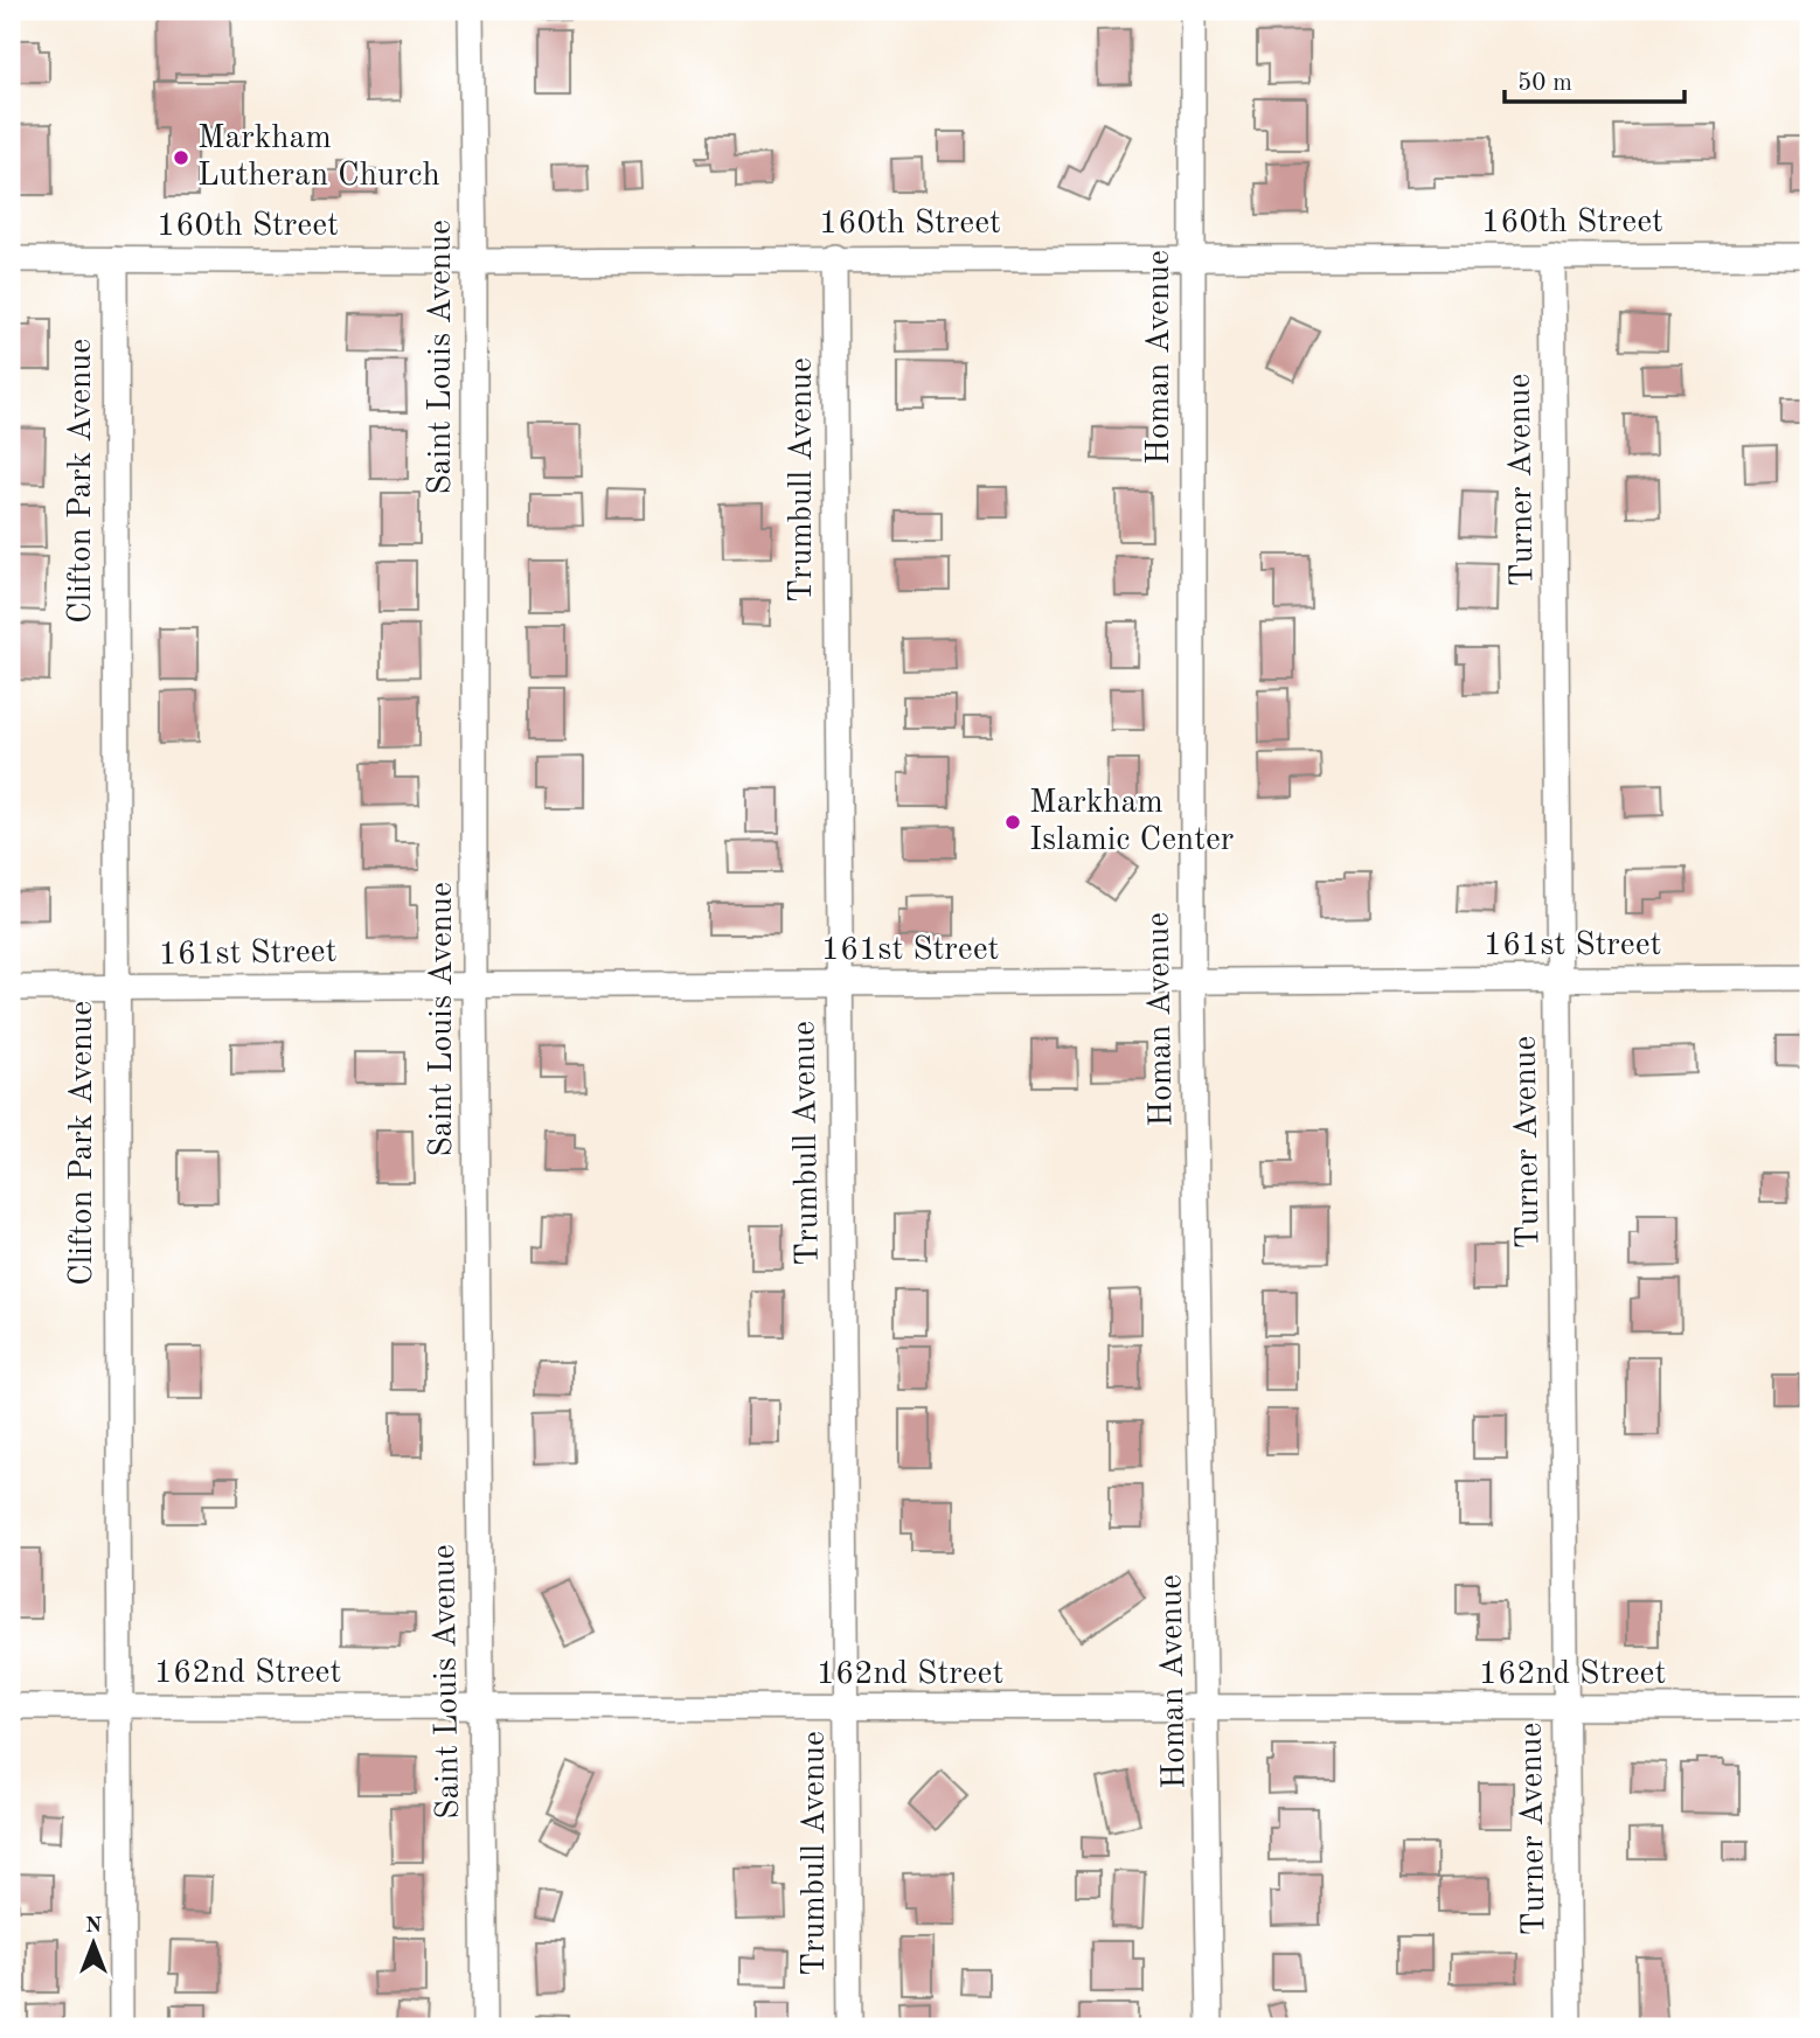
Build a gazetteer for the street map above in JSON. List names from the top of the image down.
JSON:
{
  "streets": {
    "street": [
      "160th Street",
      "Saint Louis Avenue",
      "Homan Avenue",
      "Trumbull Avenue",
      "Turner Avenue",
      "Clifton Park Avenue",
      "161st Street",
      "162nd Street"
    ]
  },
  "crossings": [
    ["160th Street", "Saint Louis Avenue"],
    ["160th Street", "Homan Avenue"],
    ["160th Street", "Trumbull Avenue"],
    ["160th Street", "Turner Avenue"],
    ["160th Street", "Clifton Park Avenue"],
    ["Saint Louis Avenue", "161st Street"],
    ["Saint Louis Avenue", "162nd Street"],
    ["Homan Avenue", "161st Street"],
    ["Homan Avenue", "162nd Street"],
    ["Trumbull Avenue", "161st Street"],
    ["Trumbull Avenue", "162nd Street"],
    ["Turner Avenue", "161st Street"],
    ["Turner Avenue", "162nd Street"],
    ["Clifton Park Avenue", "161st Street"],
    ["Clifton Park Avenue", "162nd Street"]
  ],
  "places": ["Markham Lutheran Church", "Markham Islamic Center"],
  "scale_bar": "50 m",
  "north": "top"
}
